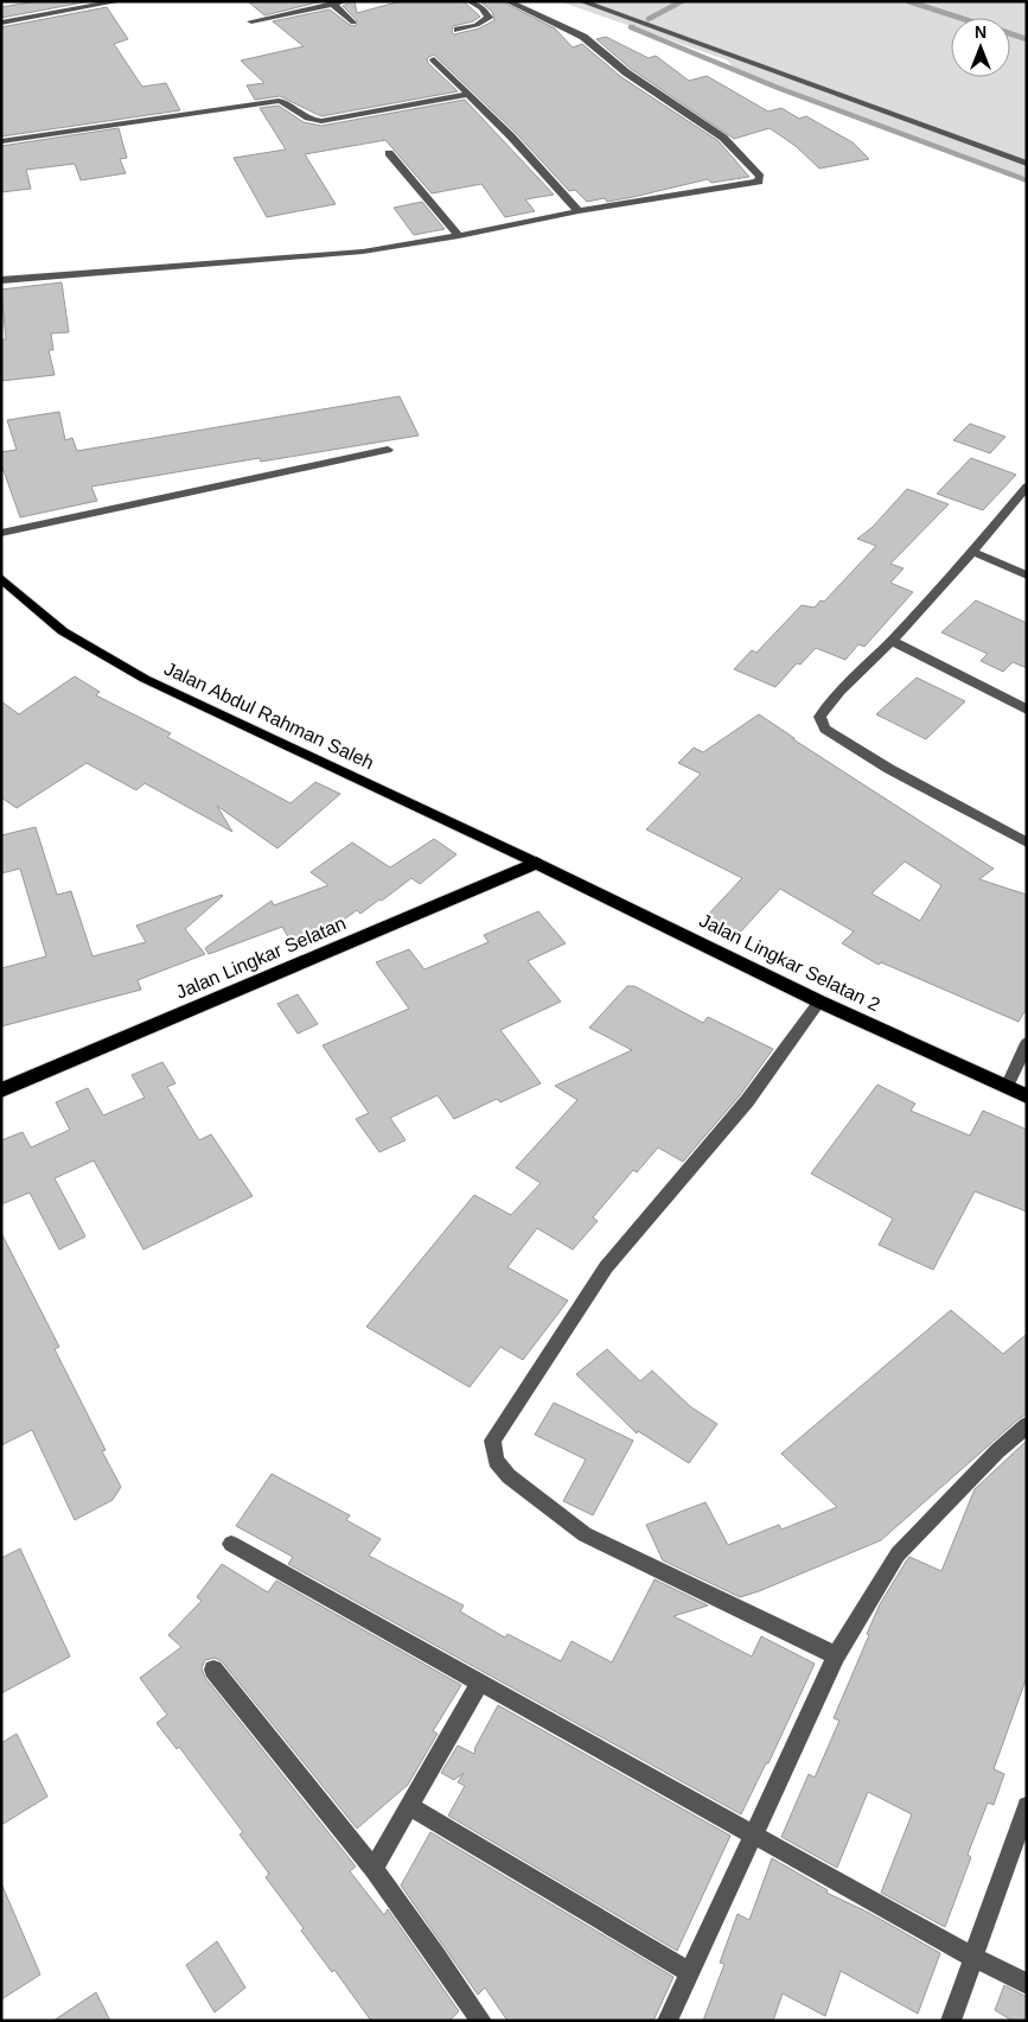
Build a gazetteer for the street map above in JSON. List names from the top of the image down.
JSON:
{
  "streets": {
    "highway": ["Jalan Lingkar Selatan", "Jalan Lingkar Selatan 2"],
    "main road": ["Jalan Abdul Rahman Saleh"]
  },
  "crossings": [
    ["Jalan Abdul Rahman Saleh", "Jalan Lingkar Selatan"],
    ["Jalan Abdul Rahman Saleh", "Jalan Lingkar Selatan 2"],
    ["Jalan Lingkar Selatan", "Jalan Lingkar Selatan 2"]
  ],
  "north": "top"
}
